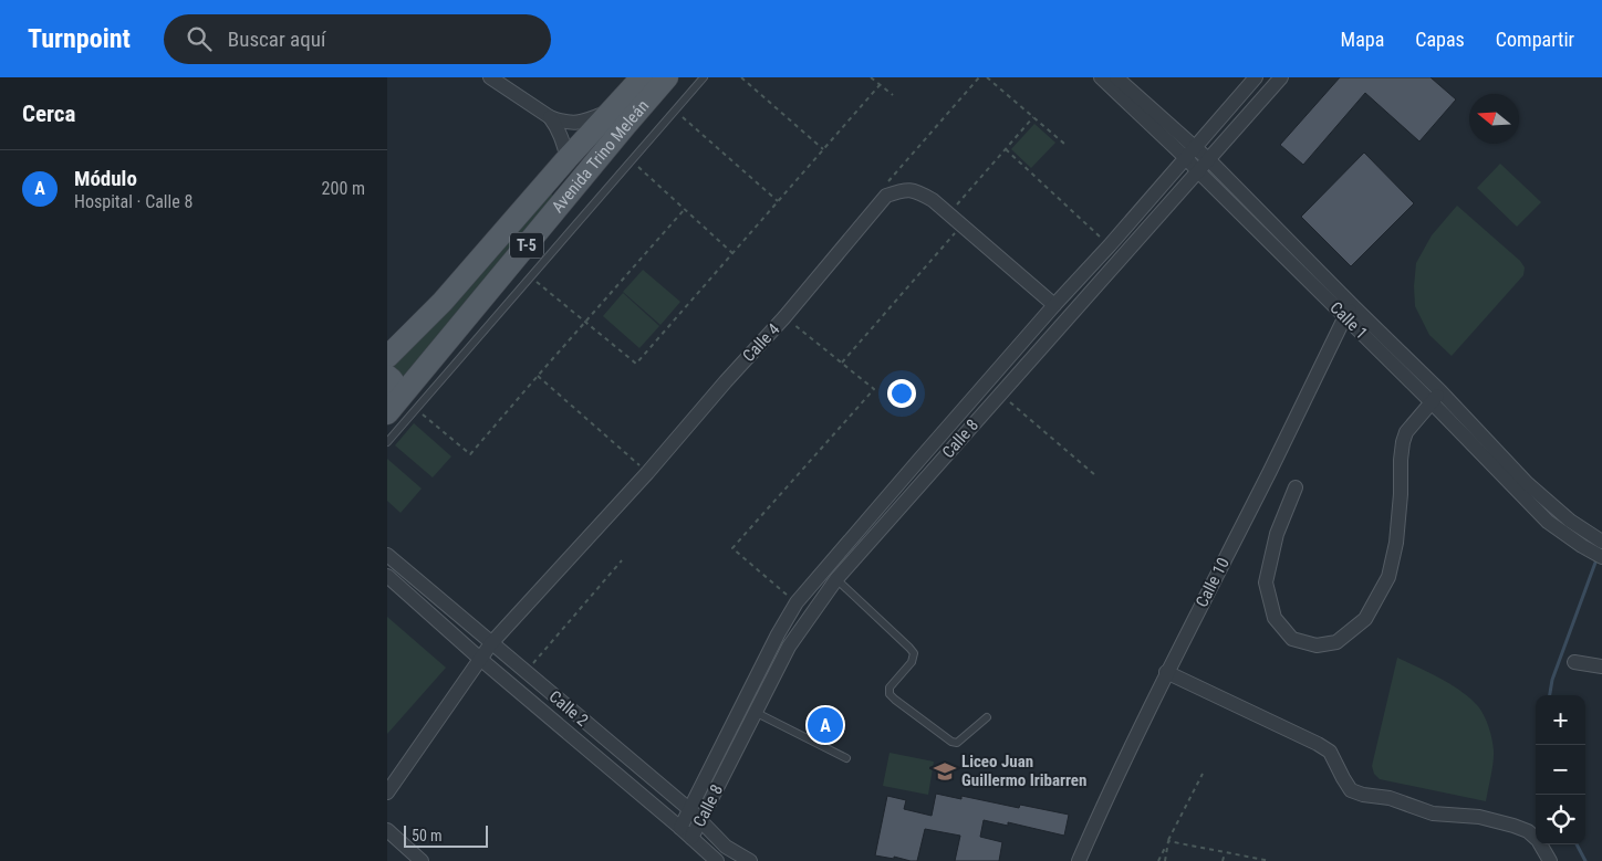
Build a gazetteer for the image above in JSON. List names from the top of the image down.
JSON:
{
  "streets": {
    "main road": ["Avenida Trino Meleán", "T-5"],
    "street": [
      "Calle 1",
      "Calle 4",
      "Calle 8",
      "Calle 10",
      "Calle 2"
    ]
  },
  "crossings": [
    ["Calle 1", "Calle 8"],
    ["Calle 1", "Calle 10"],
    ["Calle 4", "Calle 8"],
    ["Calle 4", "Calle 2"],
    ["Calle 8", "Calle 2"]
  ],
  "places": {
    "school or university": ["Liceo Juan Guillermo Iribarren"]
  },
  "scale_bar": "50 m",
  "north": "left",
  "page": {
    "header": "Turnpoint",
    "search": "Buscar aquí",
    "nav": ["Mapa", "Capas", "Compartir"],
    "heading": "Cerca",
    "list": [
      {
        "mark": "A",
        "name": "Módulo",
        "note": "Hospital · Calle 8",
        "value": "200 m"
      }
    ],
    "map_buttons": ["+", "−"],
    "pins": "A",
    "scale": "50 m"
  }
}
